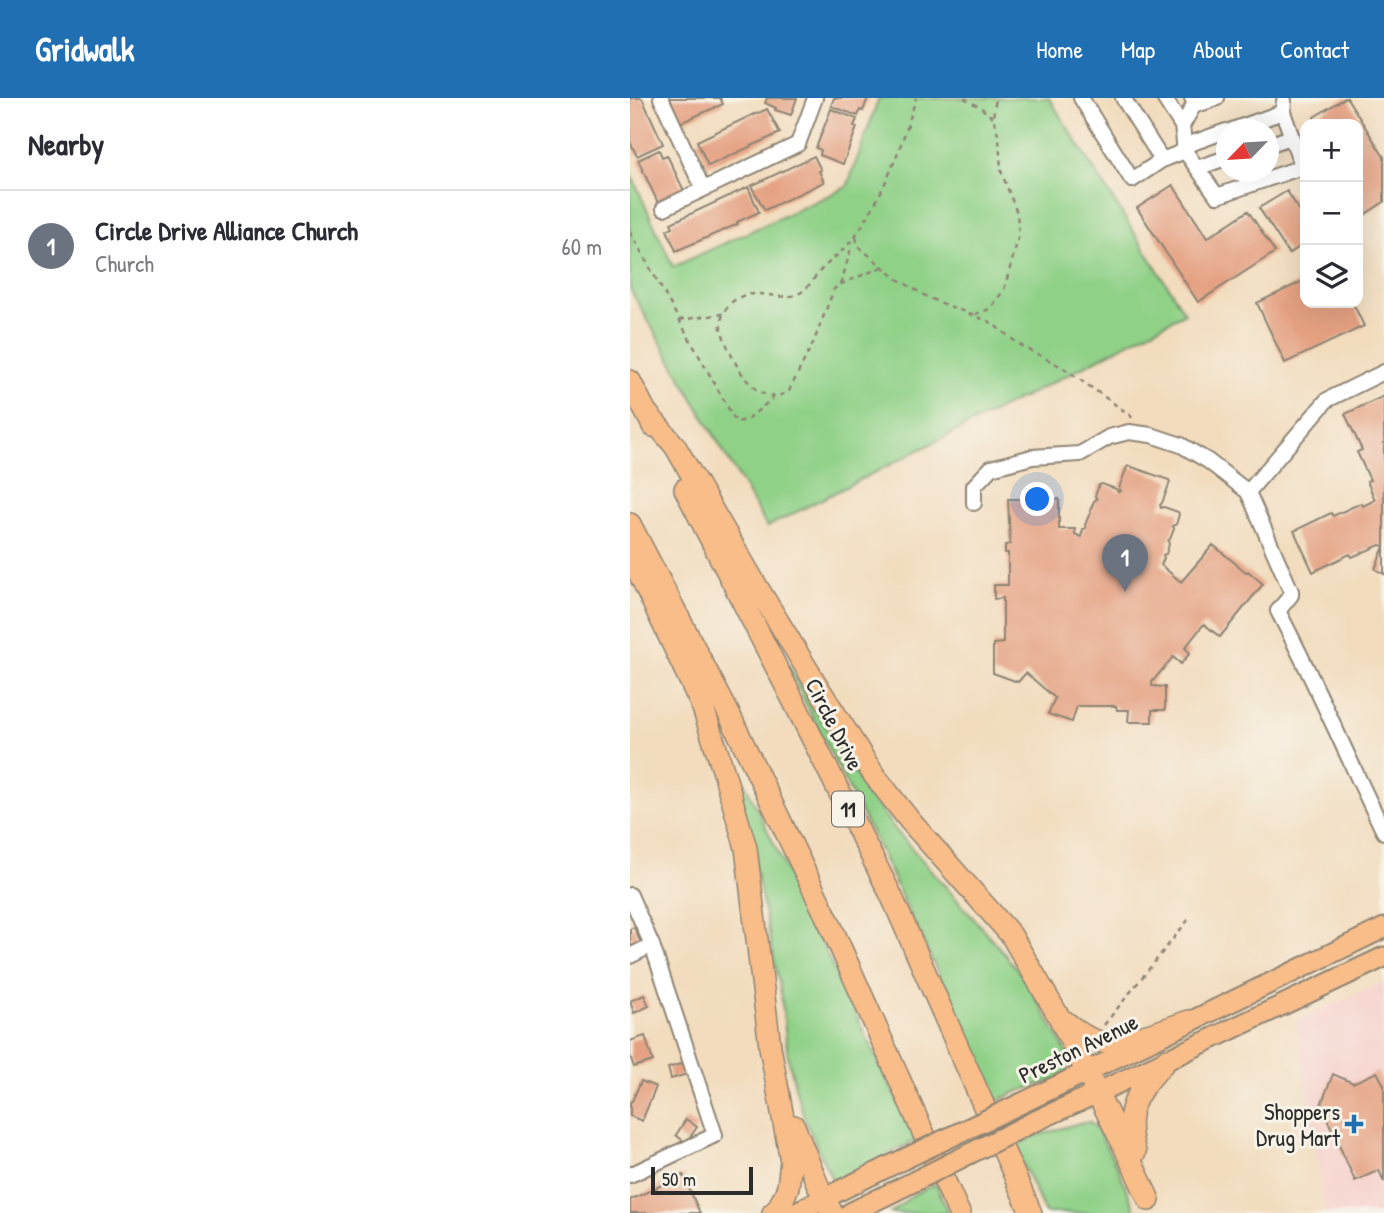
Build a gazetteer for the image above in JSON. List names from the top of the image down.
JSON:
{
  "streets": {
    "highway": ["Circle Drive", "11"],
    "main road": ["Preston Avenue"]
  },
  "places": {
    "health": ["Shoppers Drug Mart"]
  },
  "scale_bar": "50 m",
  "north": "bottom left",
  "page": {
    "header": "Gridwalk",
    "nav": [
      "Home",
      "Map",
      "About",
      "Contact"
    ],
    "heading": "Nearby",
    "map_buttons": ["+", "−"],
    "list": [
      {
        "mark": "1",
        "name": "Circle Drive Alliance Church",
        "note": "Church",
        "value": "60 m"
      }
    ],
    "pins": "1",
    "scale": "50 m"
  }
}
